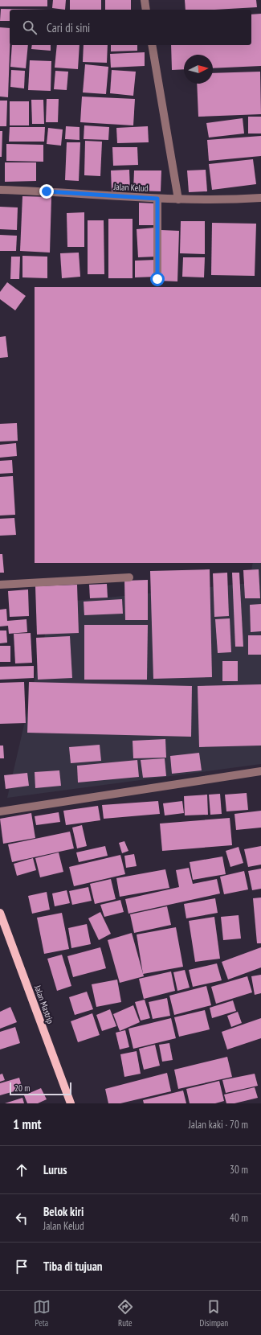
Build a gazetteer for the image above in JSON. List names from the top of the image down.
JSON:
{
  "streets": {
    "main road": ["Jalan Mastrip"],
    "street": ["Jalan Kelud"]
  },
  "scale_bar": "20 m",
  "north": "right",
  "page": {
    "search": "Cari di sini",
    "scale": "20 m",
    "heading": ["1 mnt", "Jalan kaki · 70 m"],
    "list": [
      ["Lurus", "30 m"],
      ["Belok kiri", "Jalan Kelud", "40 m"],
      "Tiba di tujuan"
    ],
    "nav": ["Peta", "Rute", "Disimpan"]
  }
}
